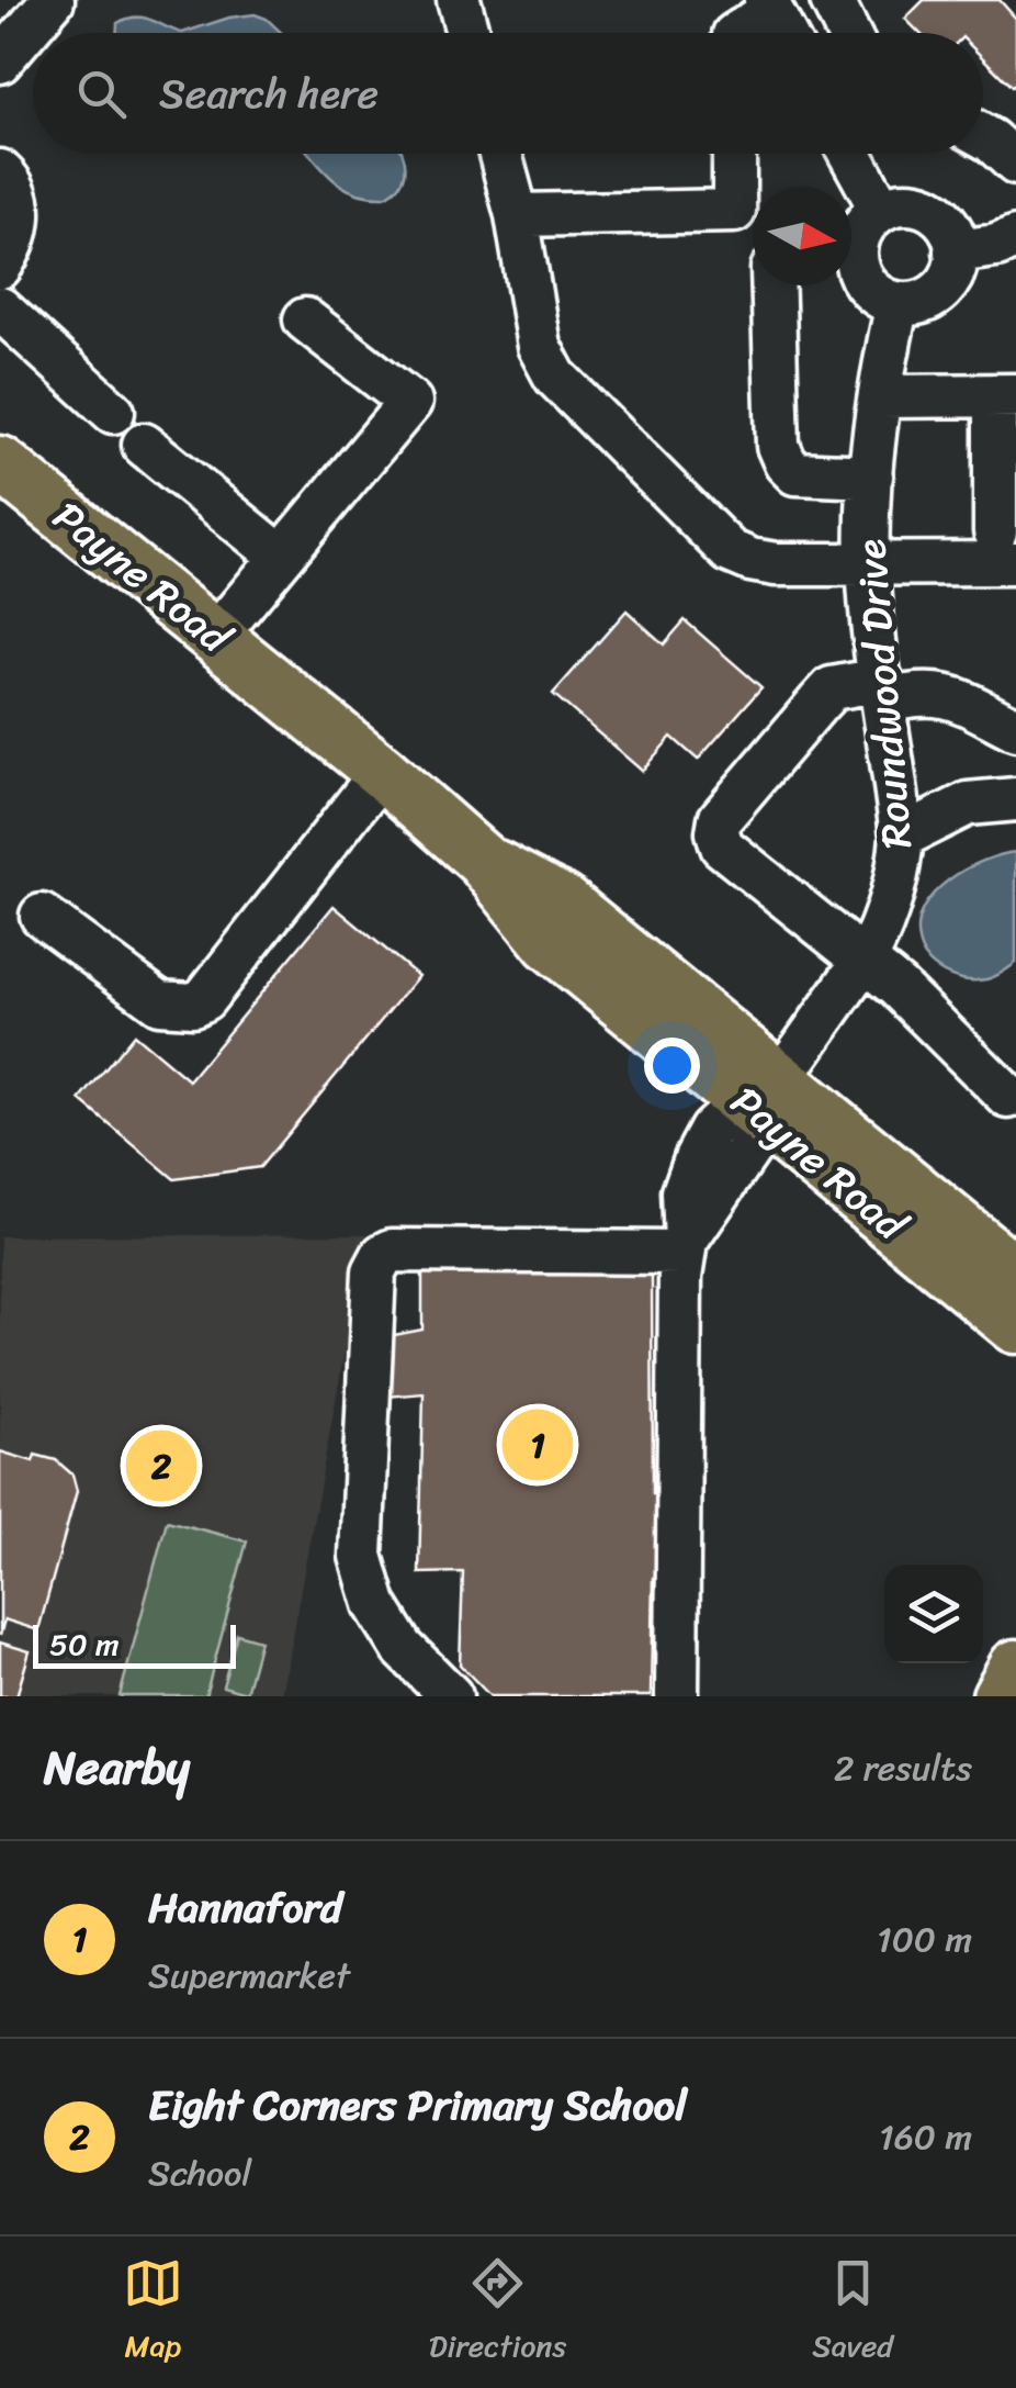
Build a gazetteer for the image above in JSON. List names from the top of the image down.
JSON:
{
  "streets": {
    "main road": ["Payne Road"],
    "street": ["Roundwood Drive"]
  },
  "crossings": [
    ["Payne Road", "Roundwood Drive"]
  ],
  "scale_bar": "50 m",
  "north": "right",
  "page": {
    "search": "Search here",
    "pins": ["1", "2"],
    "scale": "50 m",
    "heading": ["Nearby", "2 results"],
    "list": [
      {
        "mark": "1",
        "name": "Hannaford",
        "note": "Supermarket",
        "value": "100 m"
      },
      {
        "mark": "2",
        "name": "Eight Corners Primary School",
        "note": "School",
        "value": "160 m"
      }
    ],
    "nav": ["Map", "Directions", "Saved"]
  }
}
